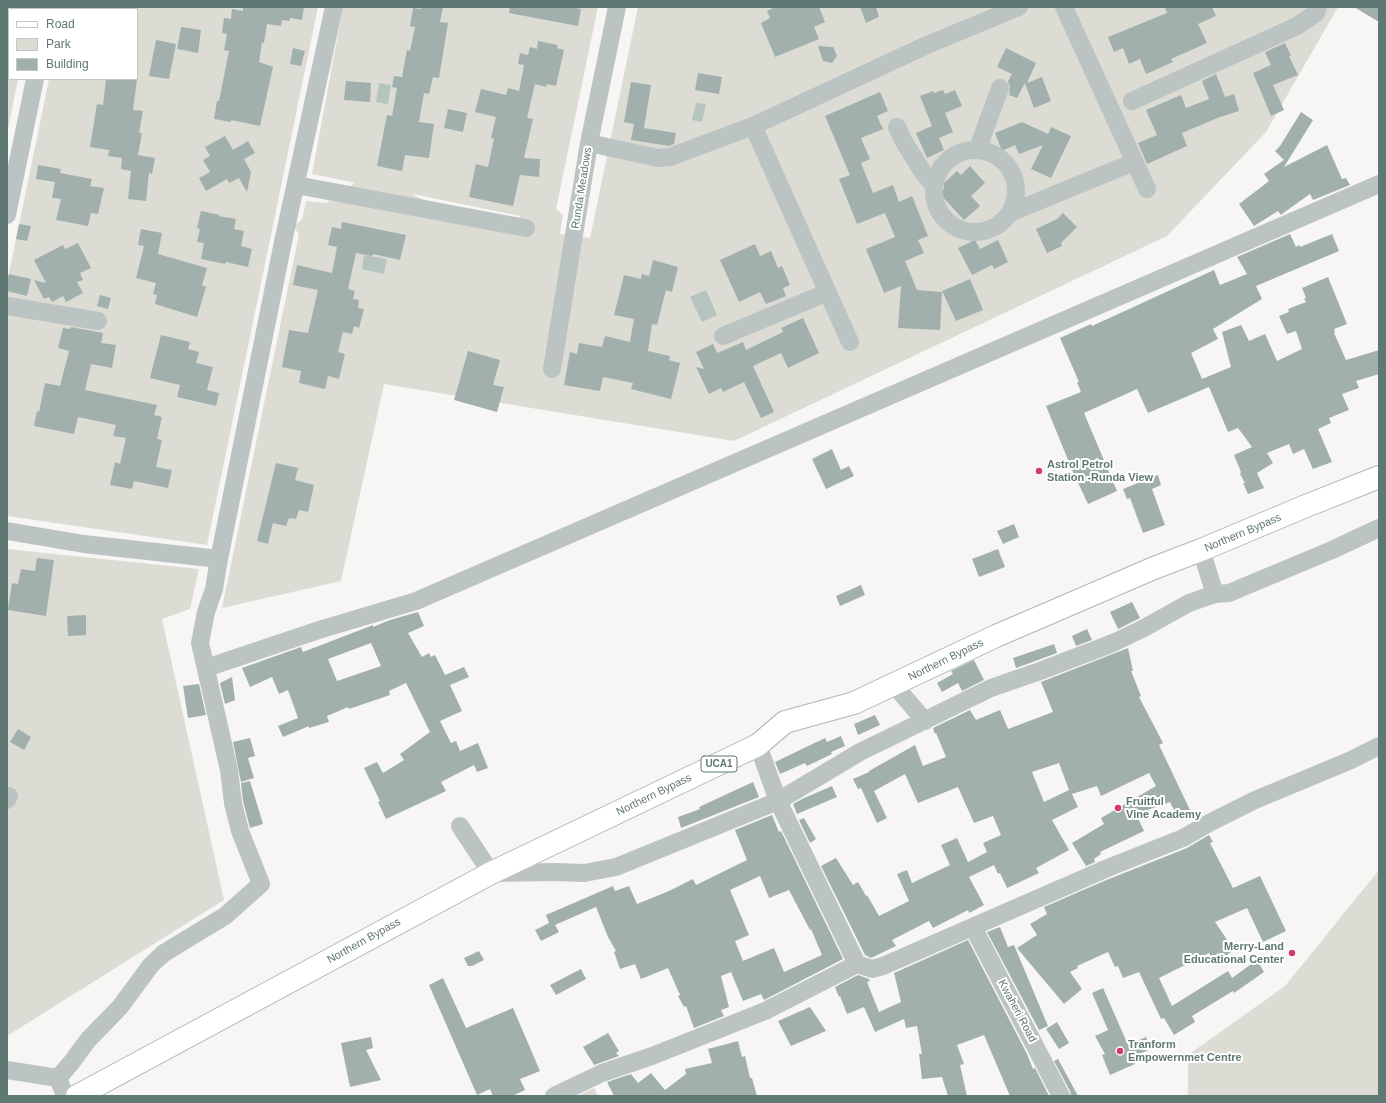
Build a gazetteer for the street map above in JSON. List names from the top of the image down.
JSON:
{
  "streets": {
    "main road": ["Northern Bypass", "UCA1"],
    "street": ["Runda Meadows", "Kwaheri Road"]
  },
  "places": [
    "Astrol Petrol Station -Runda View",
    "Fruitful Vine Academy",
    "Merry-Land Educational Center",
    "Tranform Empowernmet Centre"
  ],
  "legend": ["Road", "Park", "Building"]
}
